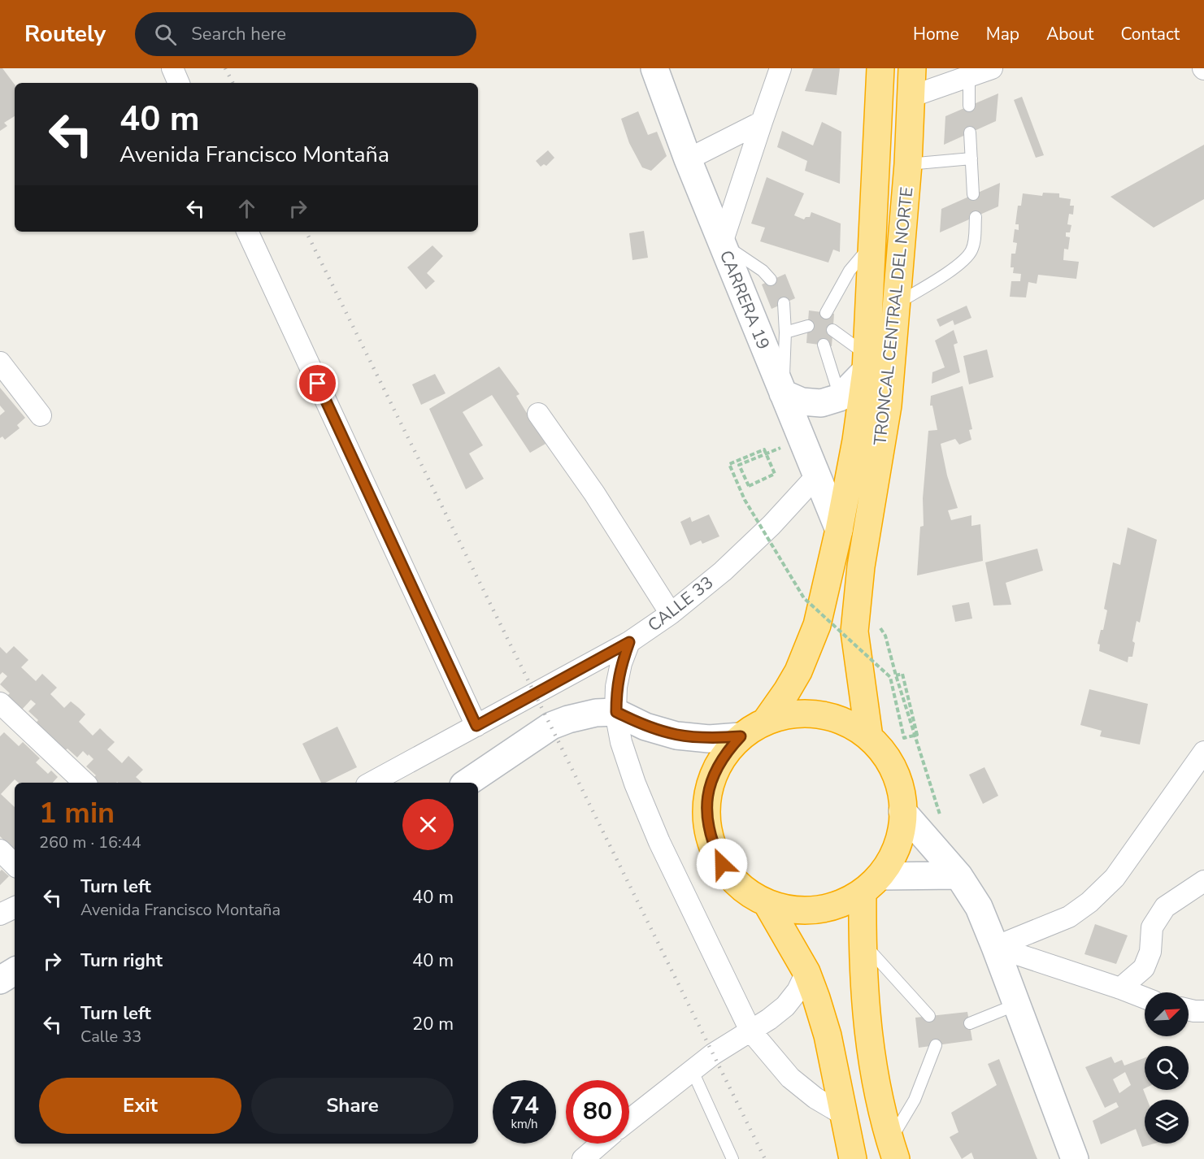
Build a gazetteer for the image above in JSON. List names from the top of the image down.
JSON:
{
  "streets": {
    "highway": ["TRONCAL CENTRAL DEL NORTE"],
    "street": ["CARRERA 19", "CALLE 33"]
  },
  "crossings": [
    ["CARRERA 19", "TRONCAL CENTRAL DEL NORTE"],
    ["CARRERA 19", "CALLE 33"]
  ],
  "north": "top right",
  "page": {
    "header": "Routely",
    "search": "Search here",
    "nav": [
      "Home",
      "Map",
      "About",
      "Contact"
    ],
    "turn": ["40 m", "Avenida Francisco Montaña"],
    "heading": ["1 min", "260 m · 16:44"],
    "list": [
      {
        "name": "Turn left",
        "note": "Avenida Francisco Montaña",
        "value": "40 m"
      },
      {
        "name": "Turn right",
        "value": "40 m"
      },
      {
        "name": "Turn left",
        "note": "Calle 33",
        "value": "20 m"
      }
    ],
    "buttons": ["Exit", "Share"],
    "speed": "74 km/h",
    "limit": "80"
  }
}
